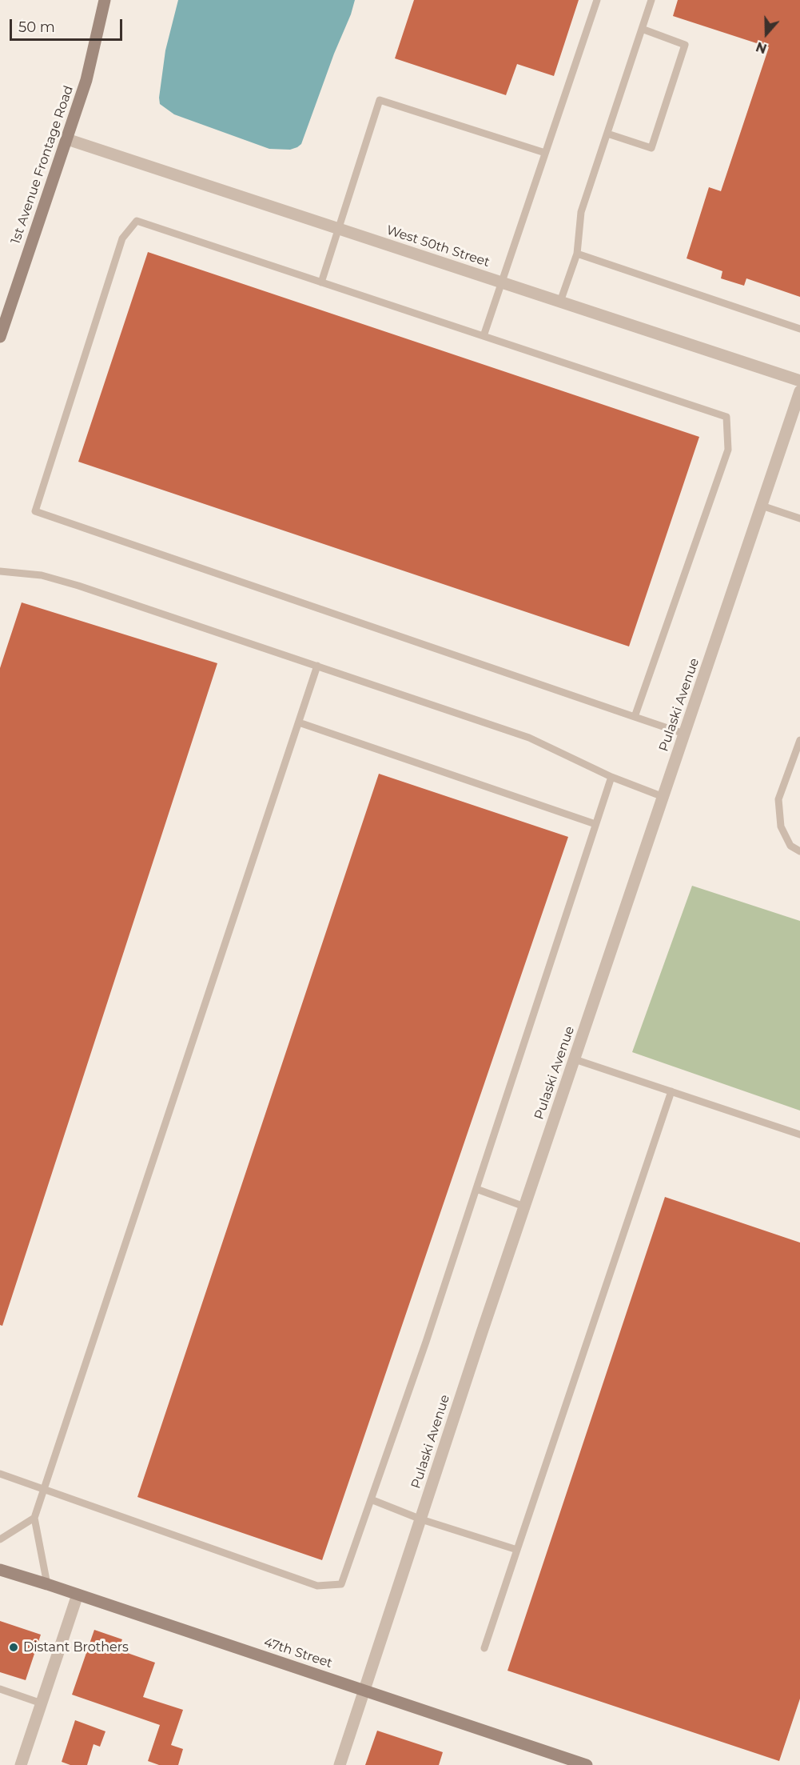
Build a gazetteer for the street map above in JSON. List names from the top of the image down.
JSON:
{
  "streets": {
    "main road": ["1st Avenue Frontage Road", "47th Street"],
    "street": ["West 50th Street", "Pulaski Avenue"]
  },
  "crossings": [
    ["1st Avenue Frontage Road", "West 50th Street"],
    ["Pulaski Avenue", "47th Street"]
  ],
  "places": ["Distant Brothers"],
  "scale_bar": "50 m",
  "north": "bottom"
}
